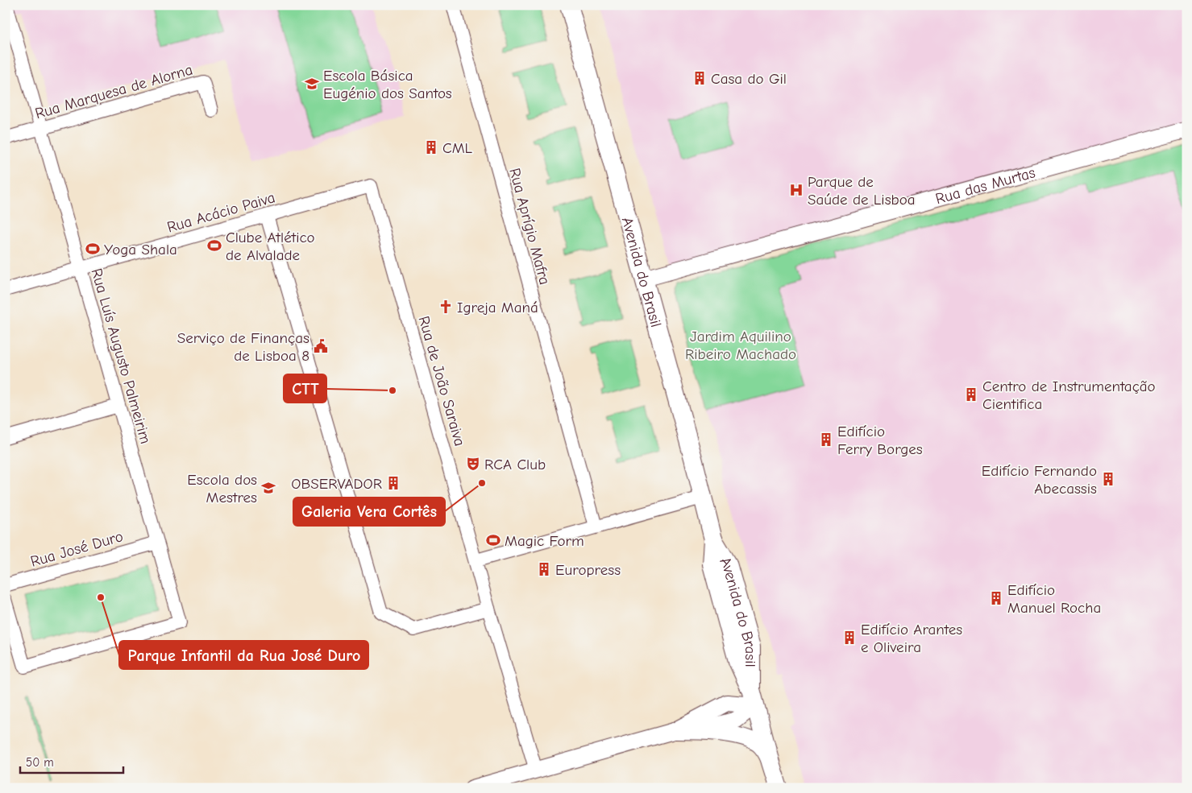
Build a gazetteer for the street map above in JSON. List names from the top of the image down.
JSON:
{
  "streets": {
    "main road": ["Avenida do Brasil"],
    "street": [
      "Rua Marquesa de Alorna",
      "Rua das Murtas",
      "Rua Acácio Paiva",
      "Rua Aprígio Mafra",
      "Rua Luís Augusto Palmeirim",
      "Rua de João Saraiva",
      "Rua José Duro"
    ]
  },
  "crossings": [
    ["Rua Marquesa de Alorna", "Rua Luís Augusto Palmeirim"],
    ["Rua das Murtas", "Avenida do Brasil"],
    ["Rua Acácio Paiva", "Rua Luís Augusto Palmeirim"],
    ["Rua Acácio Paiva", "Rua de João Saraiva"],
    ["Rua Luís Augusto Palmeirim", "Rua José Duro"]
  ],
  "parks": ["Jardim Aquilino Ribeiro Machado"],
  "places": {
    "building": [
      "Casa do Gil",
      "CML",
      "Centro de Instrumentação Cientifica",
      "Edifício Ferry Borges",
      "Edifício Fernando Abecassis",
      "OBSERVADOR",
      "Europress",
      "Edifício Manuel Rocha",
      "Edifício Arantes e Oliveira"
    ],
    "school or university": ["Escola Básica Eugénio dos Santos", "Escola dos Mestres"],
    "hospital": ["Parque de Saúde de Lisboa"],
    "sports": ["Clube Atlético de Alvalade", "Yoga Shala", "Magic Form"],
    "church": ["Igreja Maná"],
    "public building": ["Serviço de Finanças de Lisboa 8"],
    "other": ["CTT", "Galeria Vera Cortês", "Parque Infantil da Rua José Duro"],
    "theatre": ["RCA Club"]
  },
  "scale_bar": "50 m"
}
